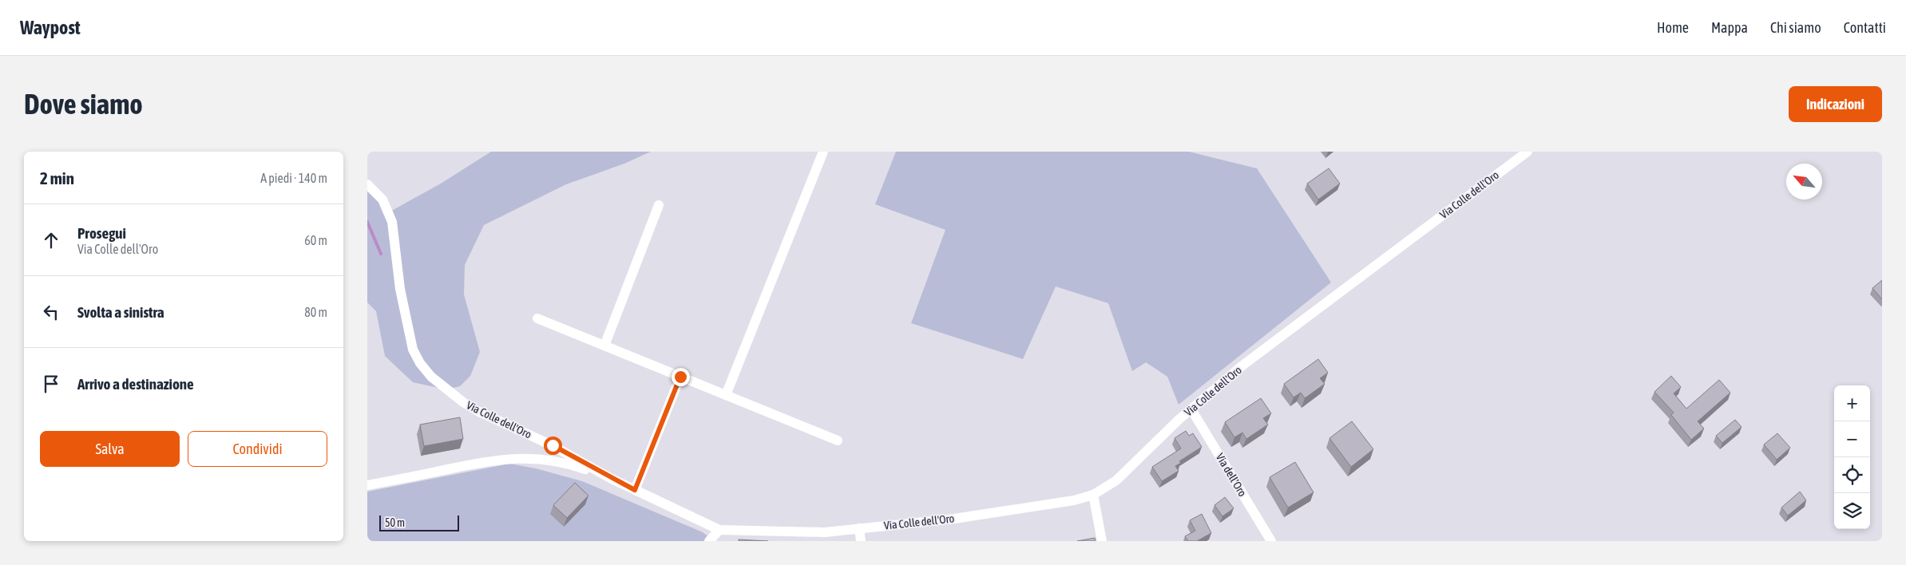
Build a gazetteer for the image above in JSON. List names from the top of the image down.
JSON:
{
  "streets": {
    "street": ["Via Colle dell'Oro", "Via dell'Oro"]
  },
  "crossings": [
    ["Via Colle dell'Oro", "Via dell'Oro"]
  ],
  "scale_bar": "50 m",
  "north": "top left",
  "page": {
    "header": "Waypost",
    "nav": [
      "Home",
      "Mappa",
      "Chi siamo",
      "Contatti"
    ],
    "buttons": [
      "Indicazioni",
      ["Salva", "Condividi"]
    ],
    "title": "Dove siamo",
    "heading": ["2 min", "A piedi · 140 m"],
    "list": [
      ["Prosegui", "Via Colle dell'Oro", "60 m"],
      ["Svolta a sinistra", "80 m"],
      "Arrivo a destinazione"
    ],
    "map_buttons": ["+", "−"],
    "scale": "50 m"
  }
}
